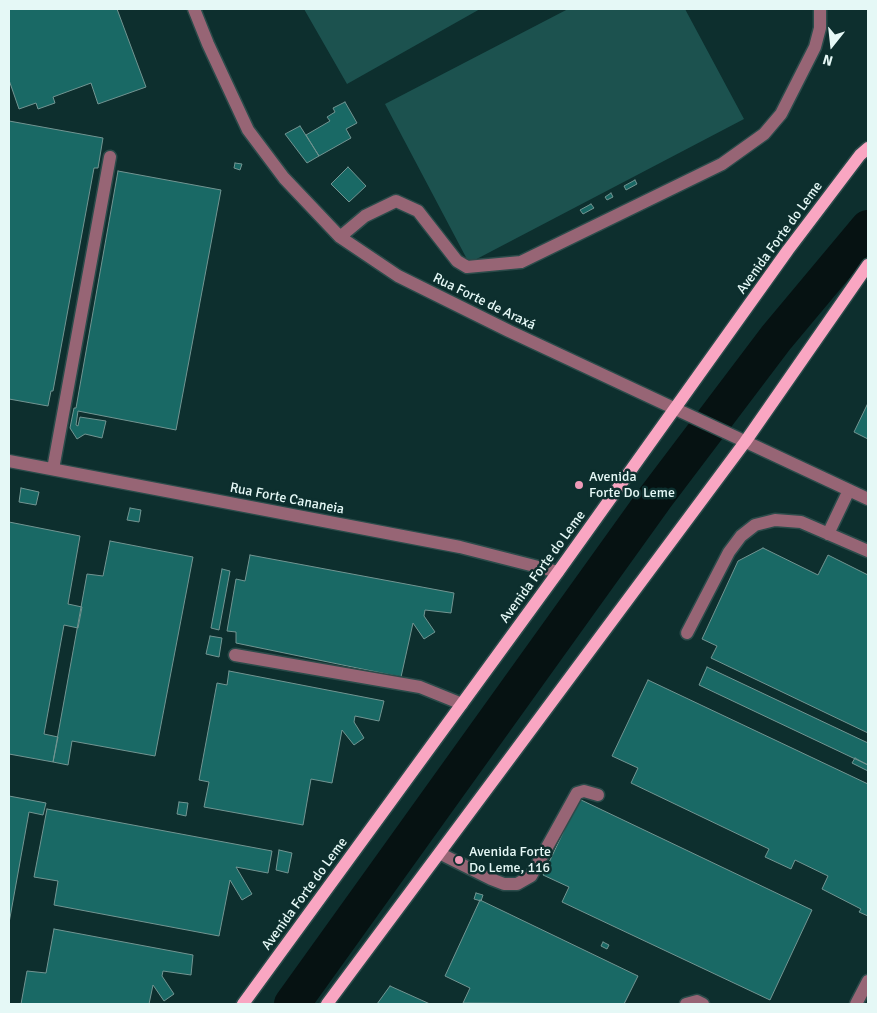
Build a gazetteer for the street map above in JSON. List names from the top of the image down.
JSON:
{
  "streets": {
    "main road": ["Avenida Forte do Leme"],
    "street": ["Rua Forte de Araxá", "Rua Forte Cananeia"]
  },
  "crossings": [
    ["Avenida Forte do Leme", "Rua Forte de Araxá"],
    ["Avenida Forte do Leme", "Rua Forte Cananeia"]
  ],
  "places": ["Avenida Forte Do Leme", "Avenida Forte Do Leme, 116"],
  "north": "bottom"
}
